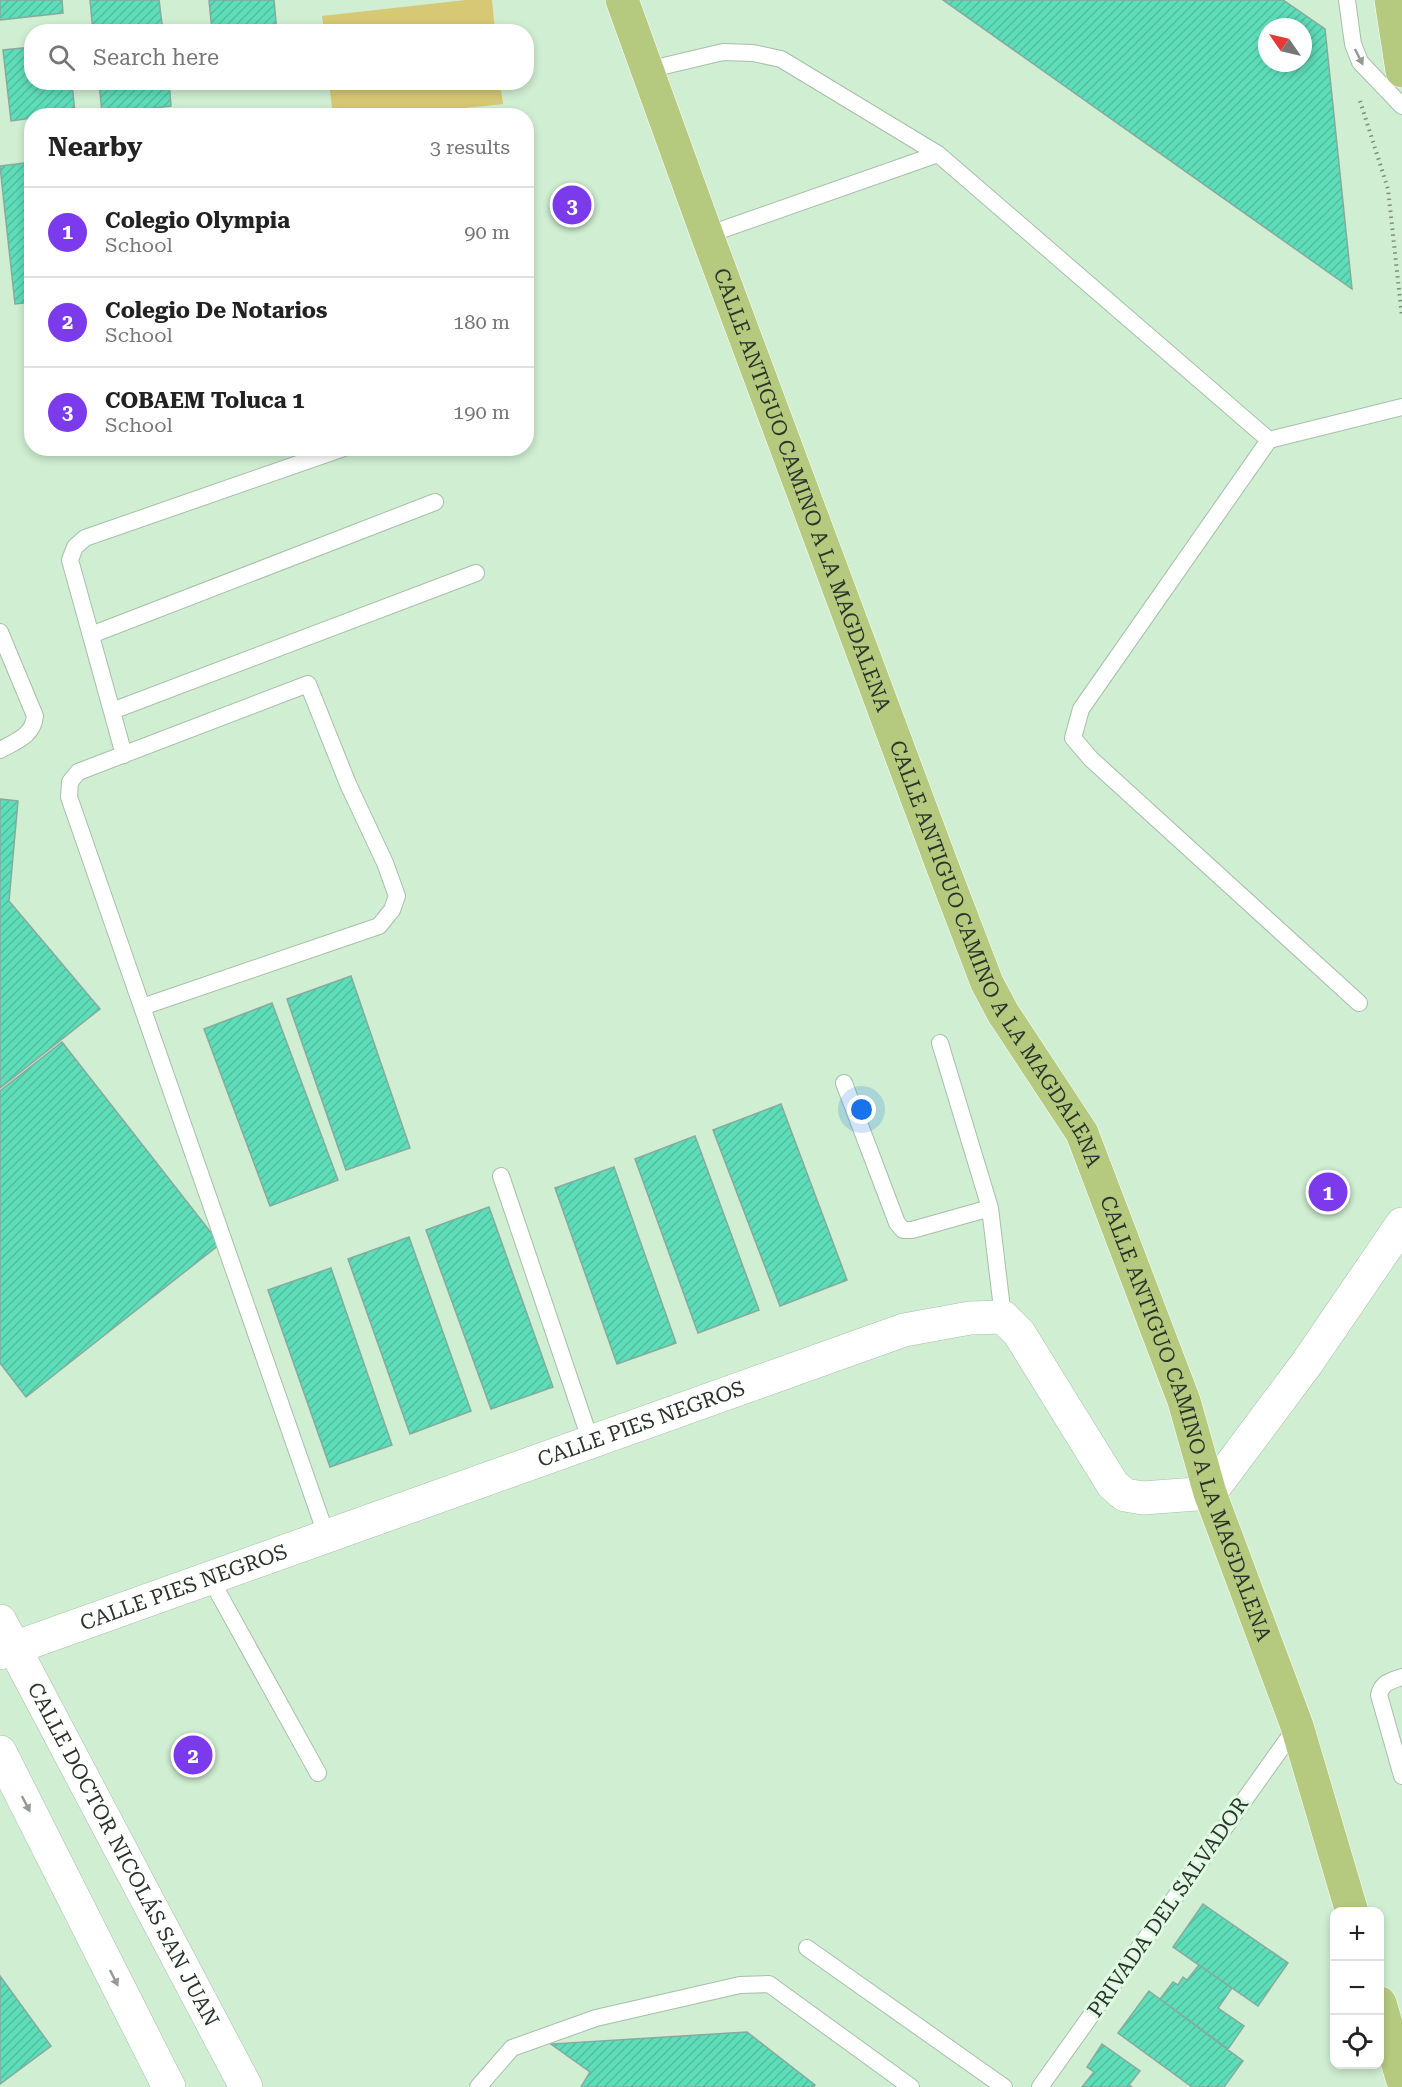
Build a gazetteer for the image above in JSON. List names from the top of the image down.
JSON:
{
  "streets": {
    "main road": ["CALLE ANTIGUO CAMINO A LA MAGDALENA"],
    "street": ["CALLE PIES NEGROS", "CALLE DOCTOR NICOLÁS SAN JUAN"],
    "lane": ["PRIVADA DEL SALVADOR"]
  },
  "crossings": [
    ["CALLE ANTIGUO CAMINO A LA MAGDALENA", "PRIVADA DEL SALVADOR"],
    ["CALLE PIES NEGROS", "CALLE DOCTOR NICOLÁS SAN JUAN"]
  ],
  "north": "top left",
  "page": {
    "search": "Search here",
    "heading": ["Nearby", "3 results"],
    "pins": ["3", "1", "2"],
    "list": [
      {
        "mark": "1",
        "name": "Colegio Olympia",
        "note": "School",
        "value": "90 m"
      },
      {
        "mark": "2",
        "name": "Colegio De Notarios",
        "note": "School",
        "value": "180 m"
      },
      {
        "mark": "3",
        "name": "COBAEM Toluca 1",
        "note": "School",
        "value": "190 m"
      }
    ],
    "map_buttons": ["+", "−"]
  }
}
